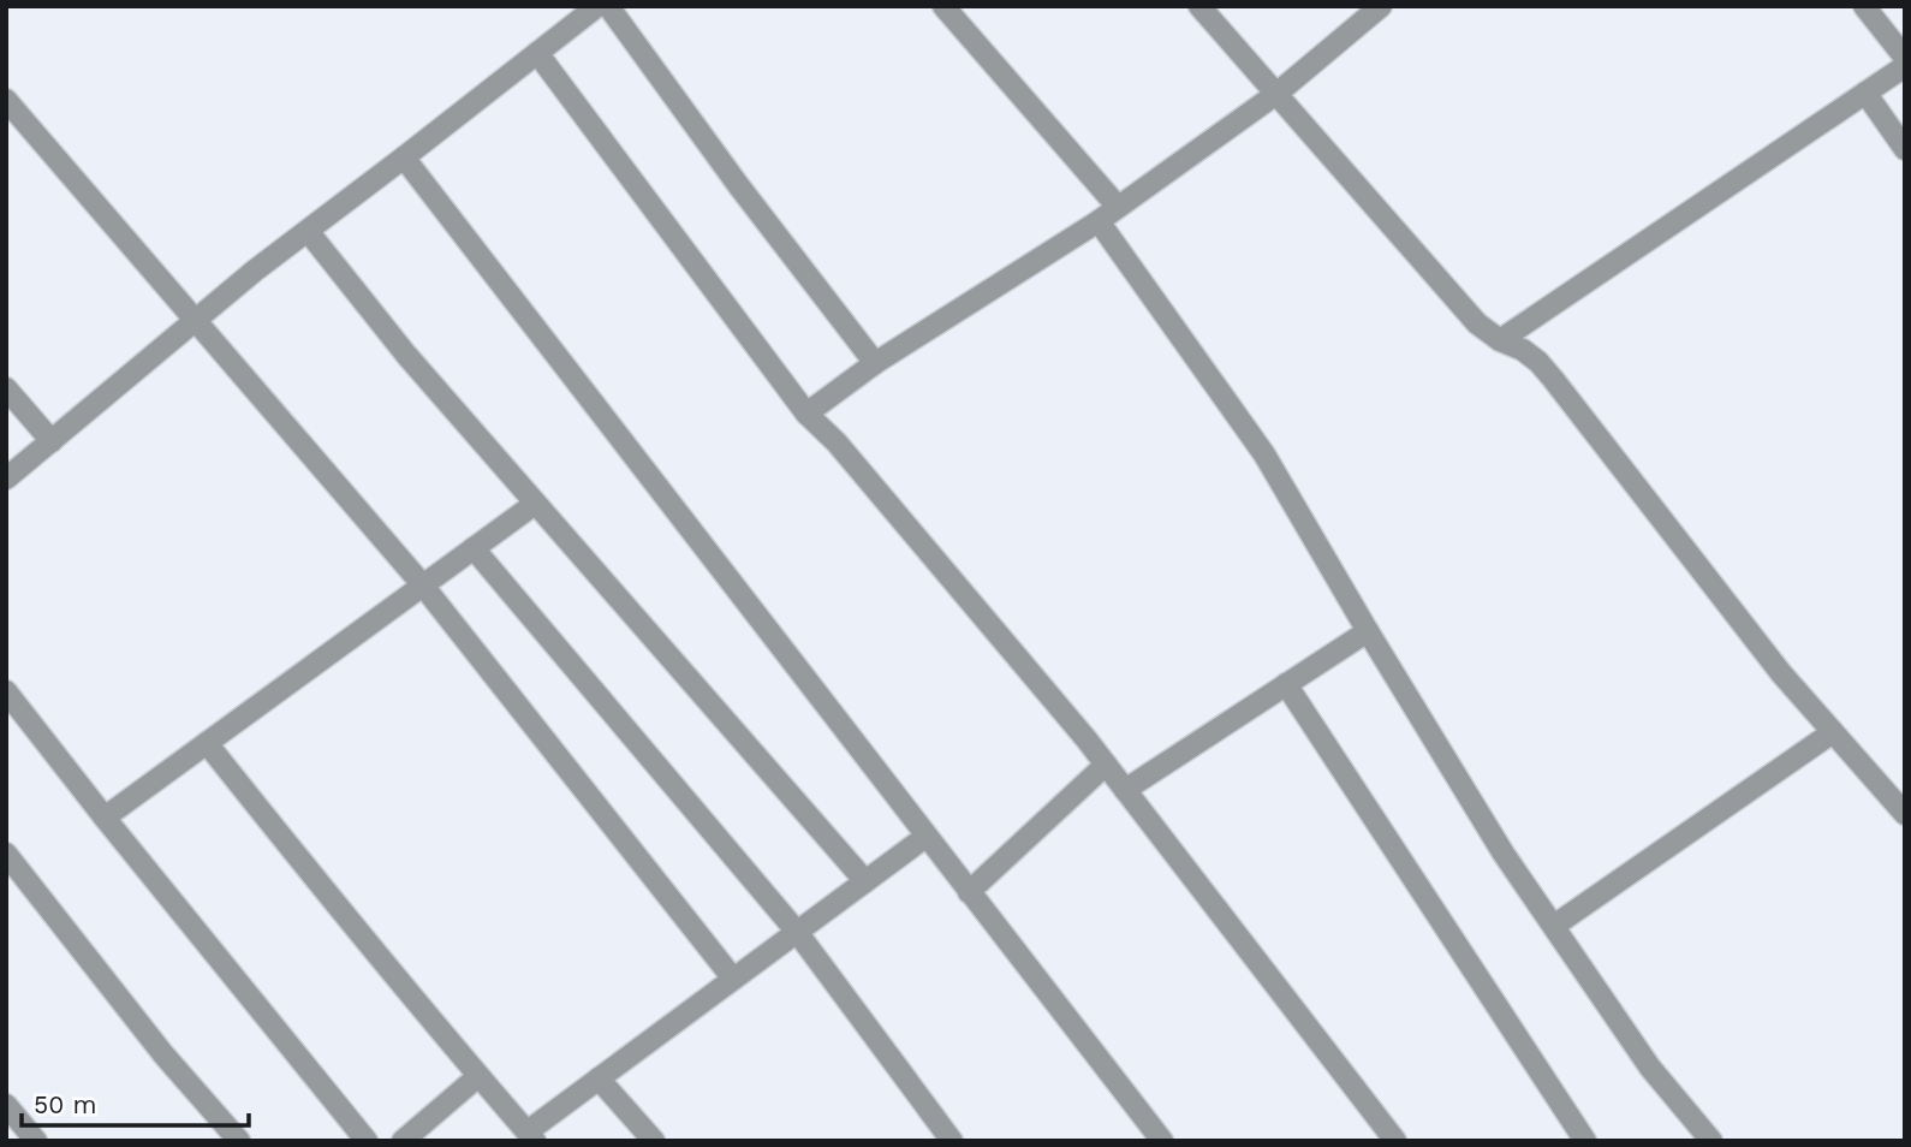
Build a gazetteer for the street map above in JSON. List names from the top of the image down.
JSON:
{
  "scale_bar": "50 m"
}
